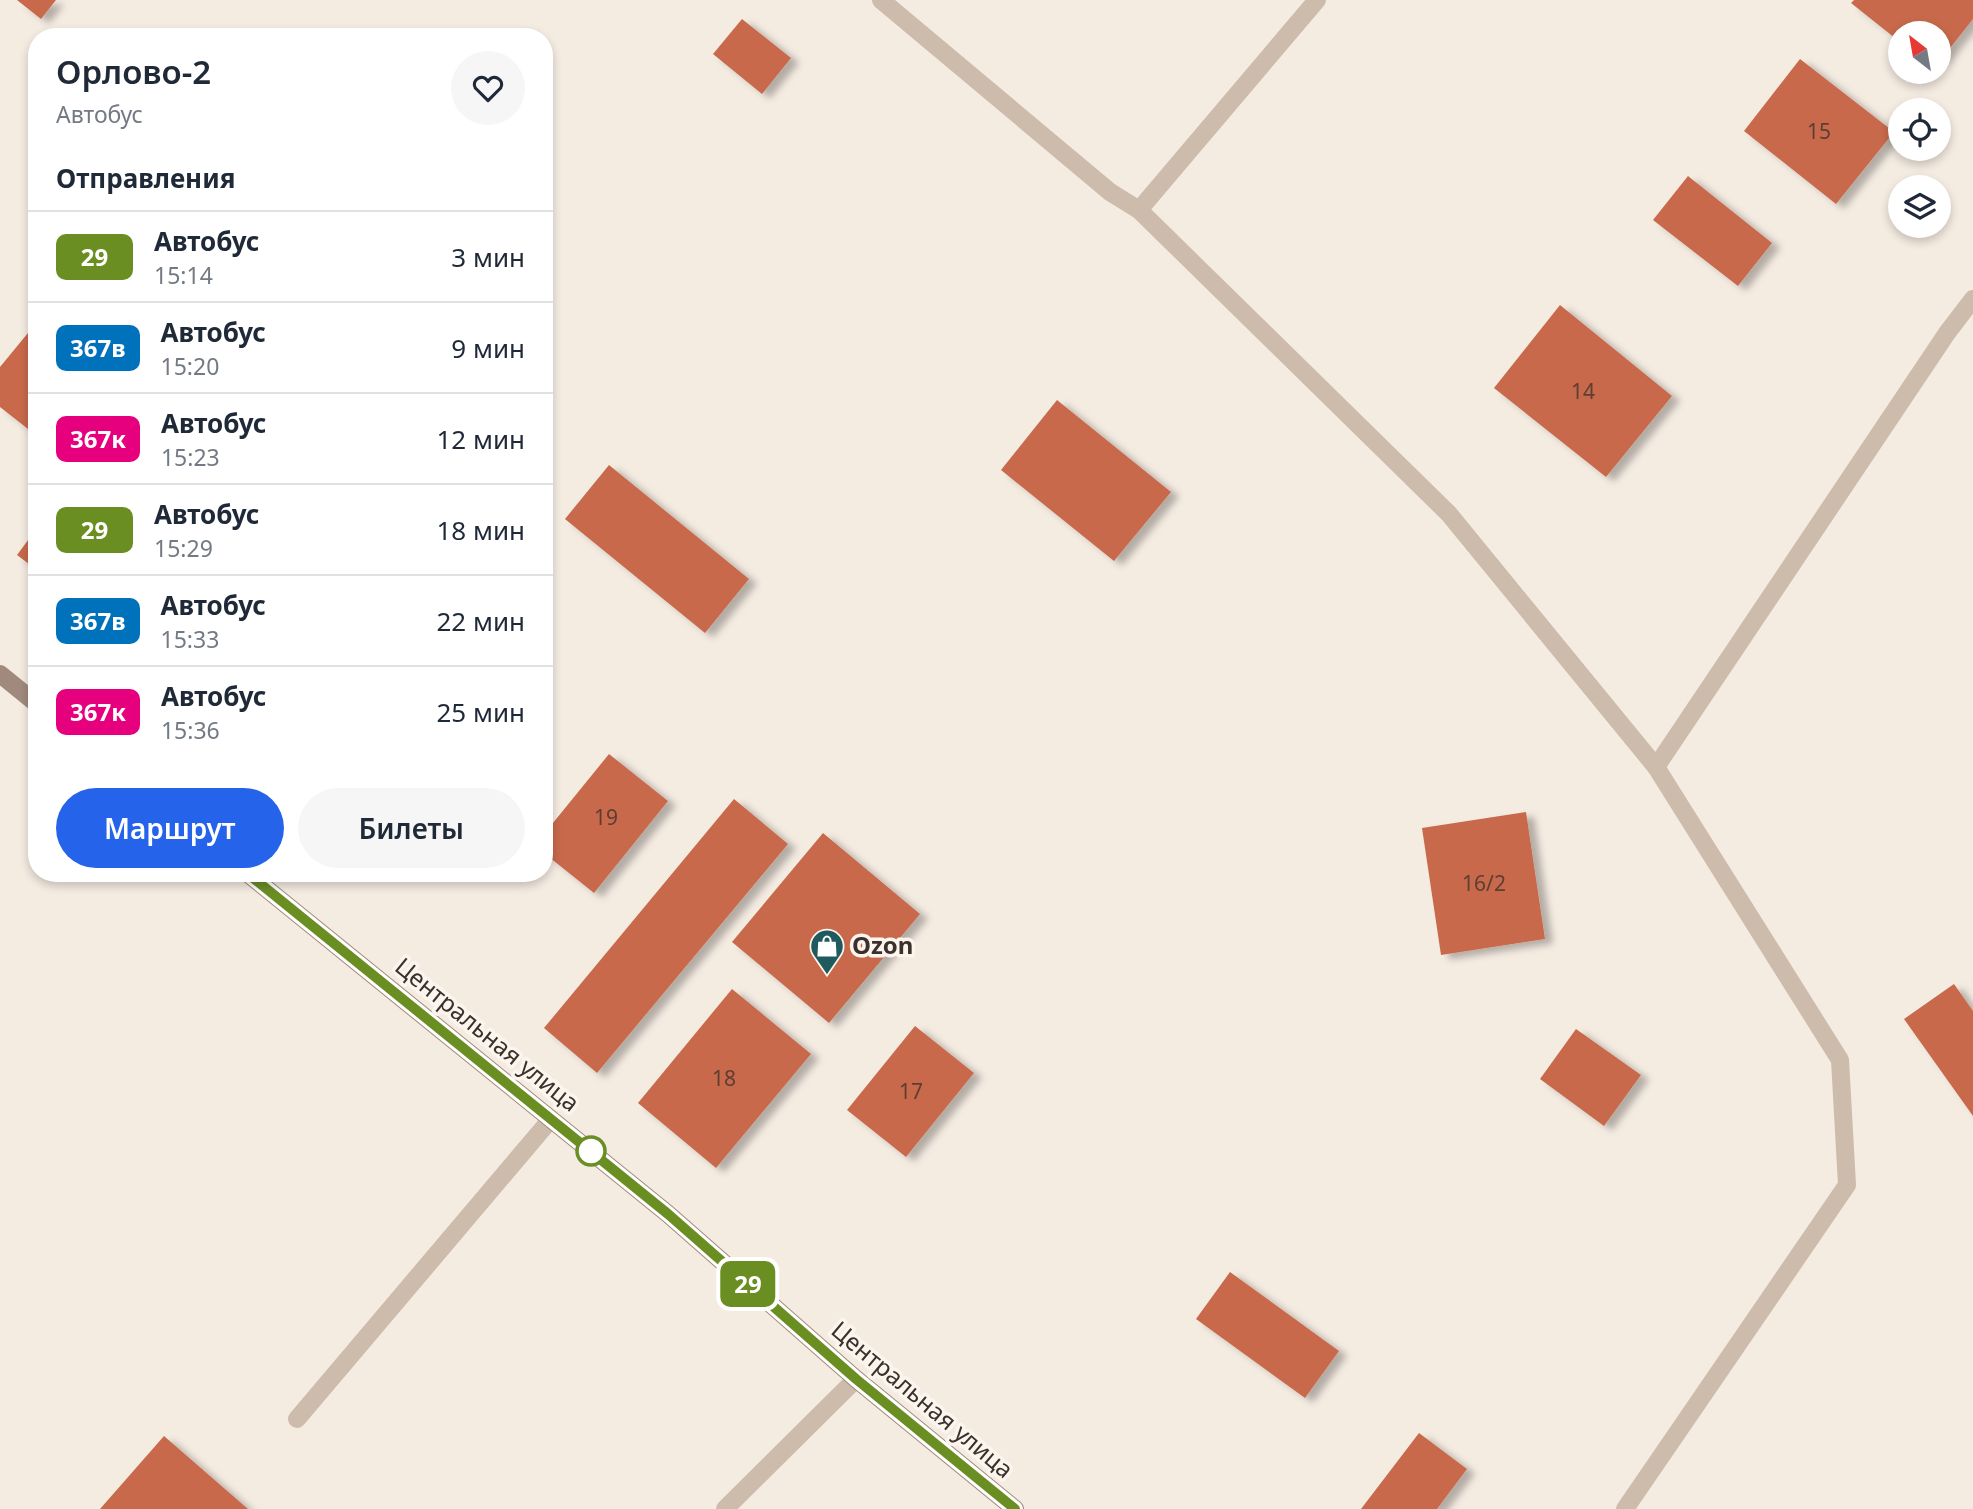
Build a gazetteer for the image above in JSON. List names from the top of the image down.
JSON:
{
  "streets": {
    "main road": ["Центральная улица"]
  },
  "places": {
    "shop": ["Ozon"]
  },
  "lines": ["bus line 29"],
  "house_numbers": [
    "15",
    "14",
    "19",
    "16/2",
    "18",
    "17"
  ],
  "north": "top left",
  "page": {
    "on_map": "29",
    "heading": [
      ["Орлово-2", "Автобус"],
      "Отправления"
    ],
    "list": [
      {
        "mark": "29",
        "name": "Автобус",
        "note": "15:14",
        "value": "3 мин"
      },
      {
        "mark": "367в",
        "name": "Автобус",
        "note": "15:20",
        "value": "9 мин"
      },
      {
        "mark": "367к",
        "name": "Автобус",
        "note": "15:23",
        "value": "12 мин"
      },
      {
        "mark": "29",
        "name": "Автобус",
        "note": "15:29",
        "value": "18 мин"
      },
      {
        "mark": "367в",
        "name": "Автобус",
        "note": "15:33",
        "value": "22 мин"
      },
      {
        "mark": "367к",
        "name": "Автобус",
        "note": "15:36",
        "value": "25 мин"
      }
    ],
    "buttons": ["Маршрут", "Билеты"]
  }
}
